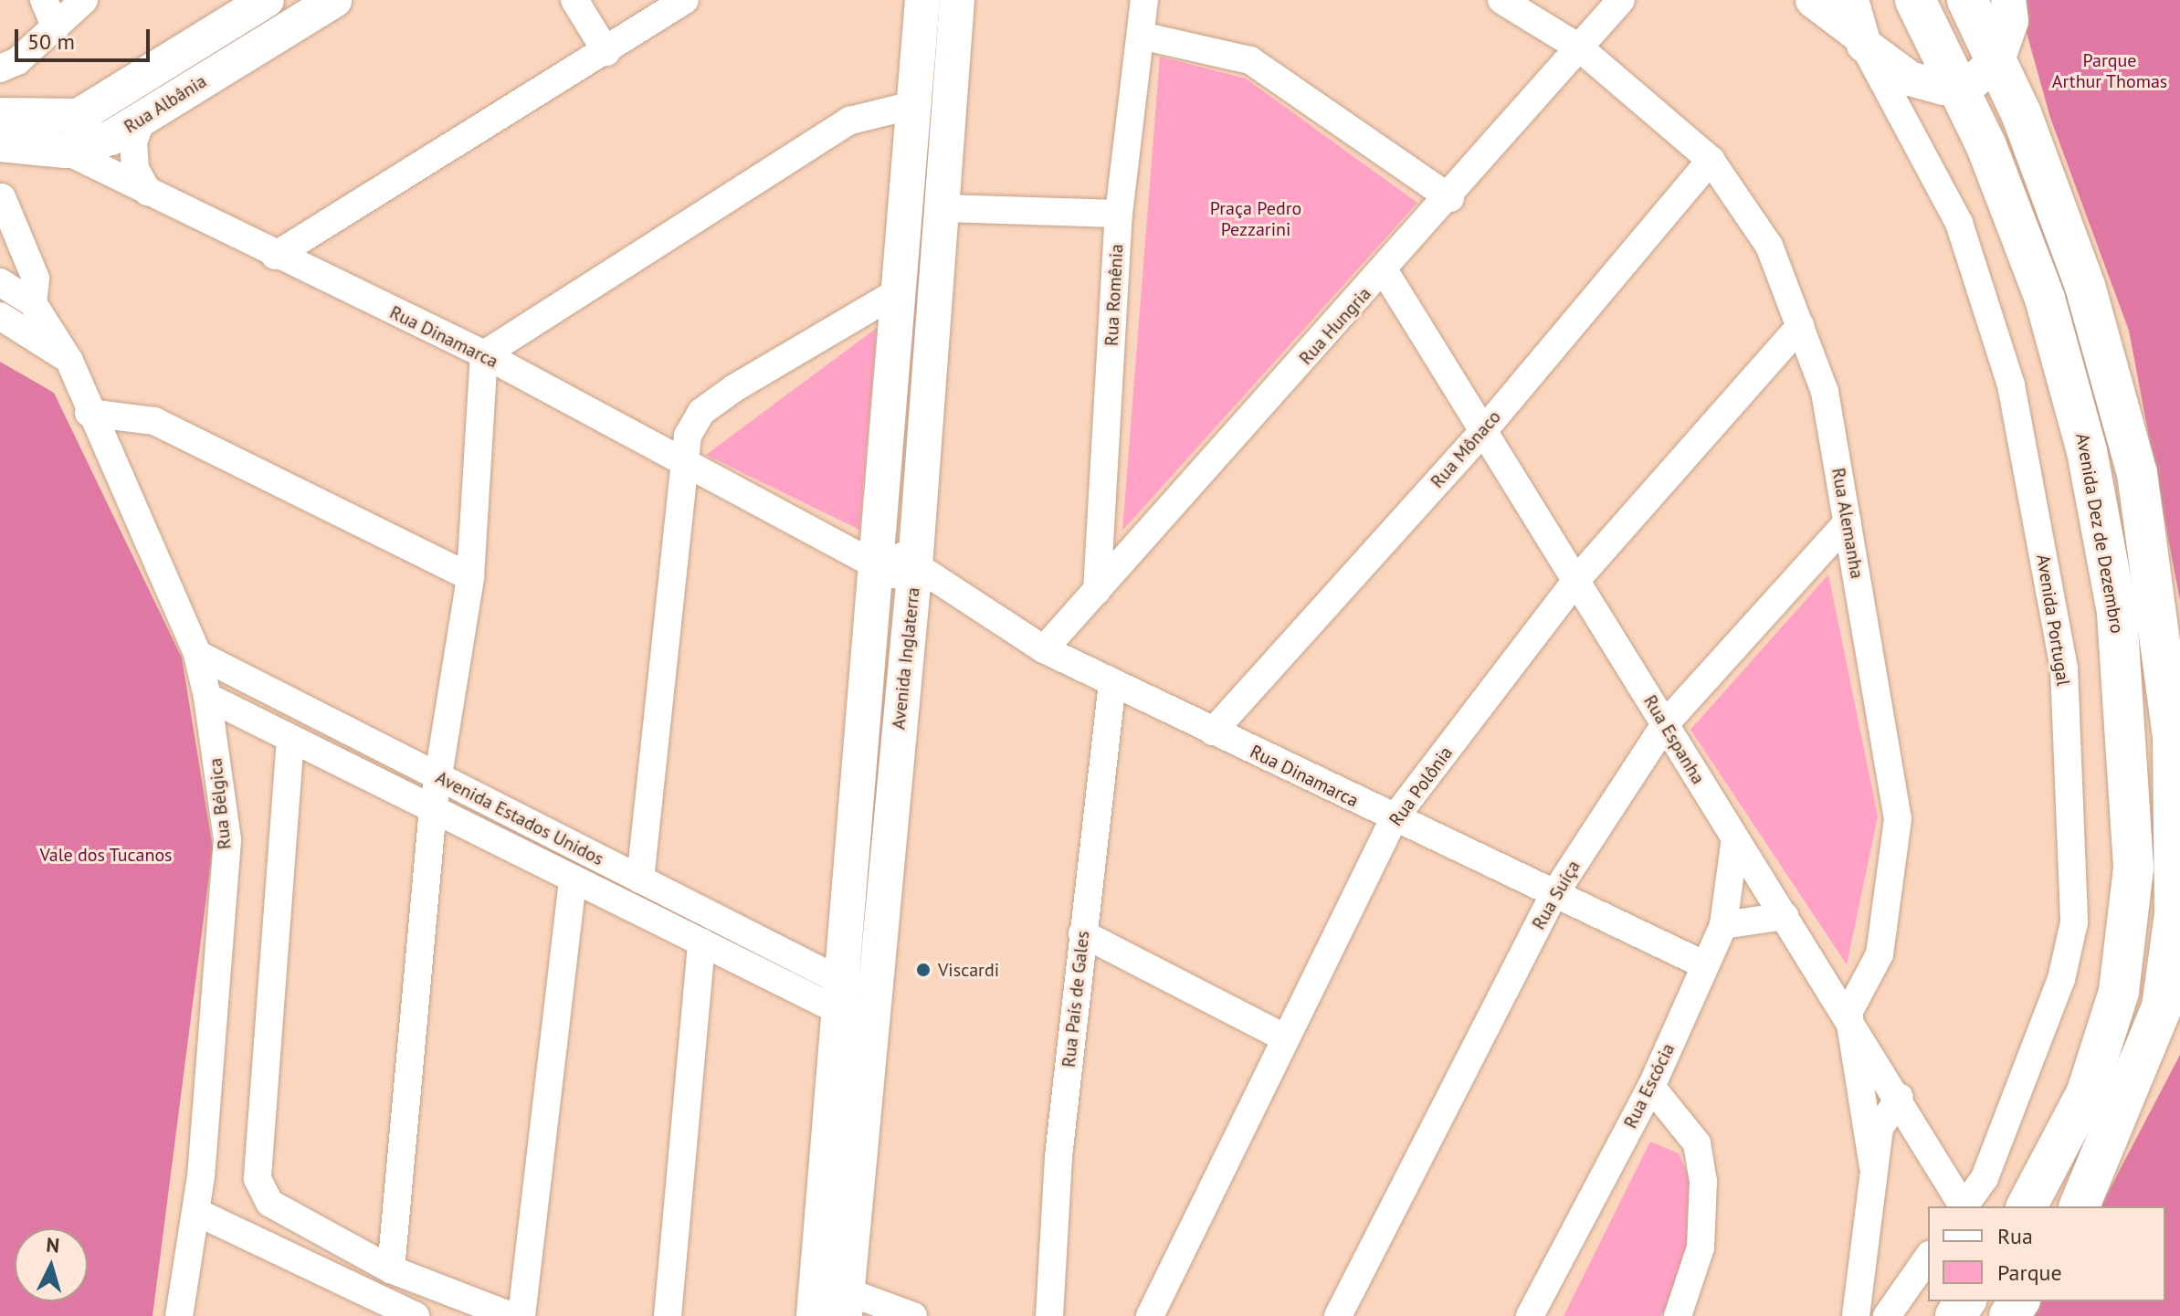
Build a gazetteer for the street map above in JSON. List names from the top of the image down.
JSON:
{
  "streets": {
    "highway": ["Avenida Dez de Dezembro"],
    "main road": [
      "Rua Albânia",
      "Rua Dinamarca",
      "Avenida Portugal",
      "Avenida Inglaterra"
    ],
    "street": [
      "Rua Romênia",
      "Rua Hungria",
      "Rua Mônaco",
      "Rua Alemanha",
      "Rua Espanha",
      "Rua Polônia",
      "Rua Bélgica",
      "Avenida Estados Unidos",
      "Rua Suíça",
      "Rua País de Gales",
      "Rua Escócia"
    ]
  },
  "crossings": [
    ["Rua Albânia", "Rua Dinamarca"],
    ["Rua Romênia", "Rua Hungria"],
    ["Rua Hungria", "Rua Dinamarca"],
    ["Rua Hungria", "Rua Alemanha"],
    ["Rua Hungria", "Rua Espanha"],
    ["Rua Dinamarca", "Rua Mônaco"],
    ["Rua Dinamarca", "Avenida Inglaterra"],
    ["Rua Dinamarca", "Rua Polônia"],
    ["Rua Dinamarca", "Rua Suíça"],
    ["Rua Dinamarca", "Rua País de Gales"],
    ["Rua Dinamarca", "Rua Escócia"],
    ["Rua Mônaco", "Rua Alemanha"],
    ["Rua Mônaco", "Rua Espanha"],
    ["Rua Alemanha", "Rua Espanha"],
    ["Rua Alemanha", "Rua Polônia"],
    ["Rua Alemanha", "Rua Suíça"],
    ["Avenida Inglaterra", "Avenida Estados Unidos"],
    ["Rua Espanha", "Rua Polônia"],
    ["Rua Espanha", "Rua Suíça"],
    ["Rua Espanha", "Rua Escócia"],
    ["Rua Bélgica", "Avenida Estados Unidos"]
  ],
  "parks": ["Parque Arthur Thomas", "Praça Pedro Pezzarini", "Vale dos Tucanos"],
  "places": ["Viscardi"],
  "legend": ["Rua", "Parque"],
  "scale_bar": "50 m",
  "north": "top"
}
